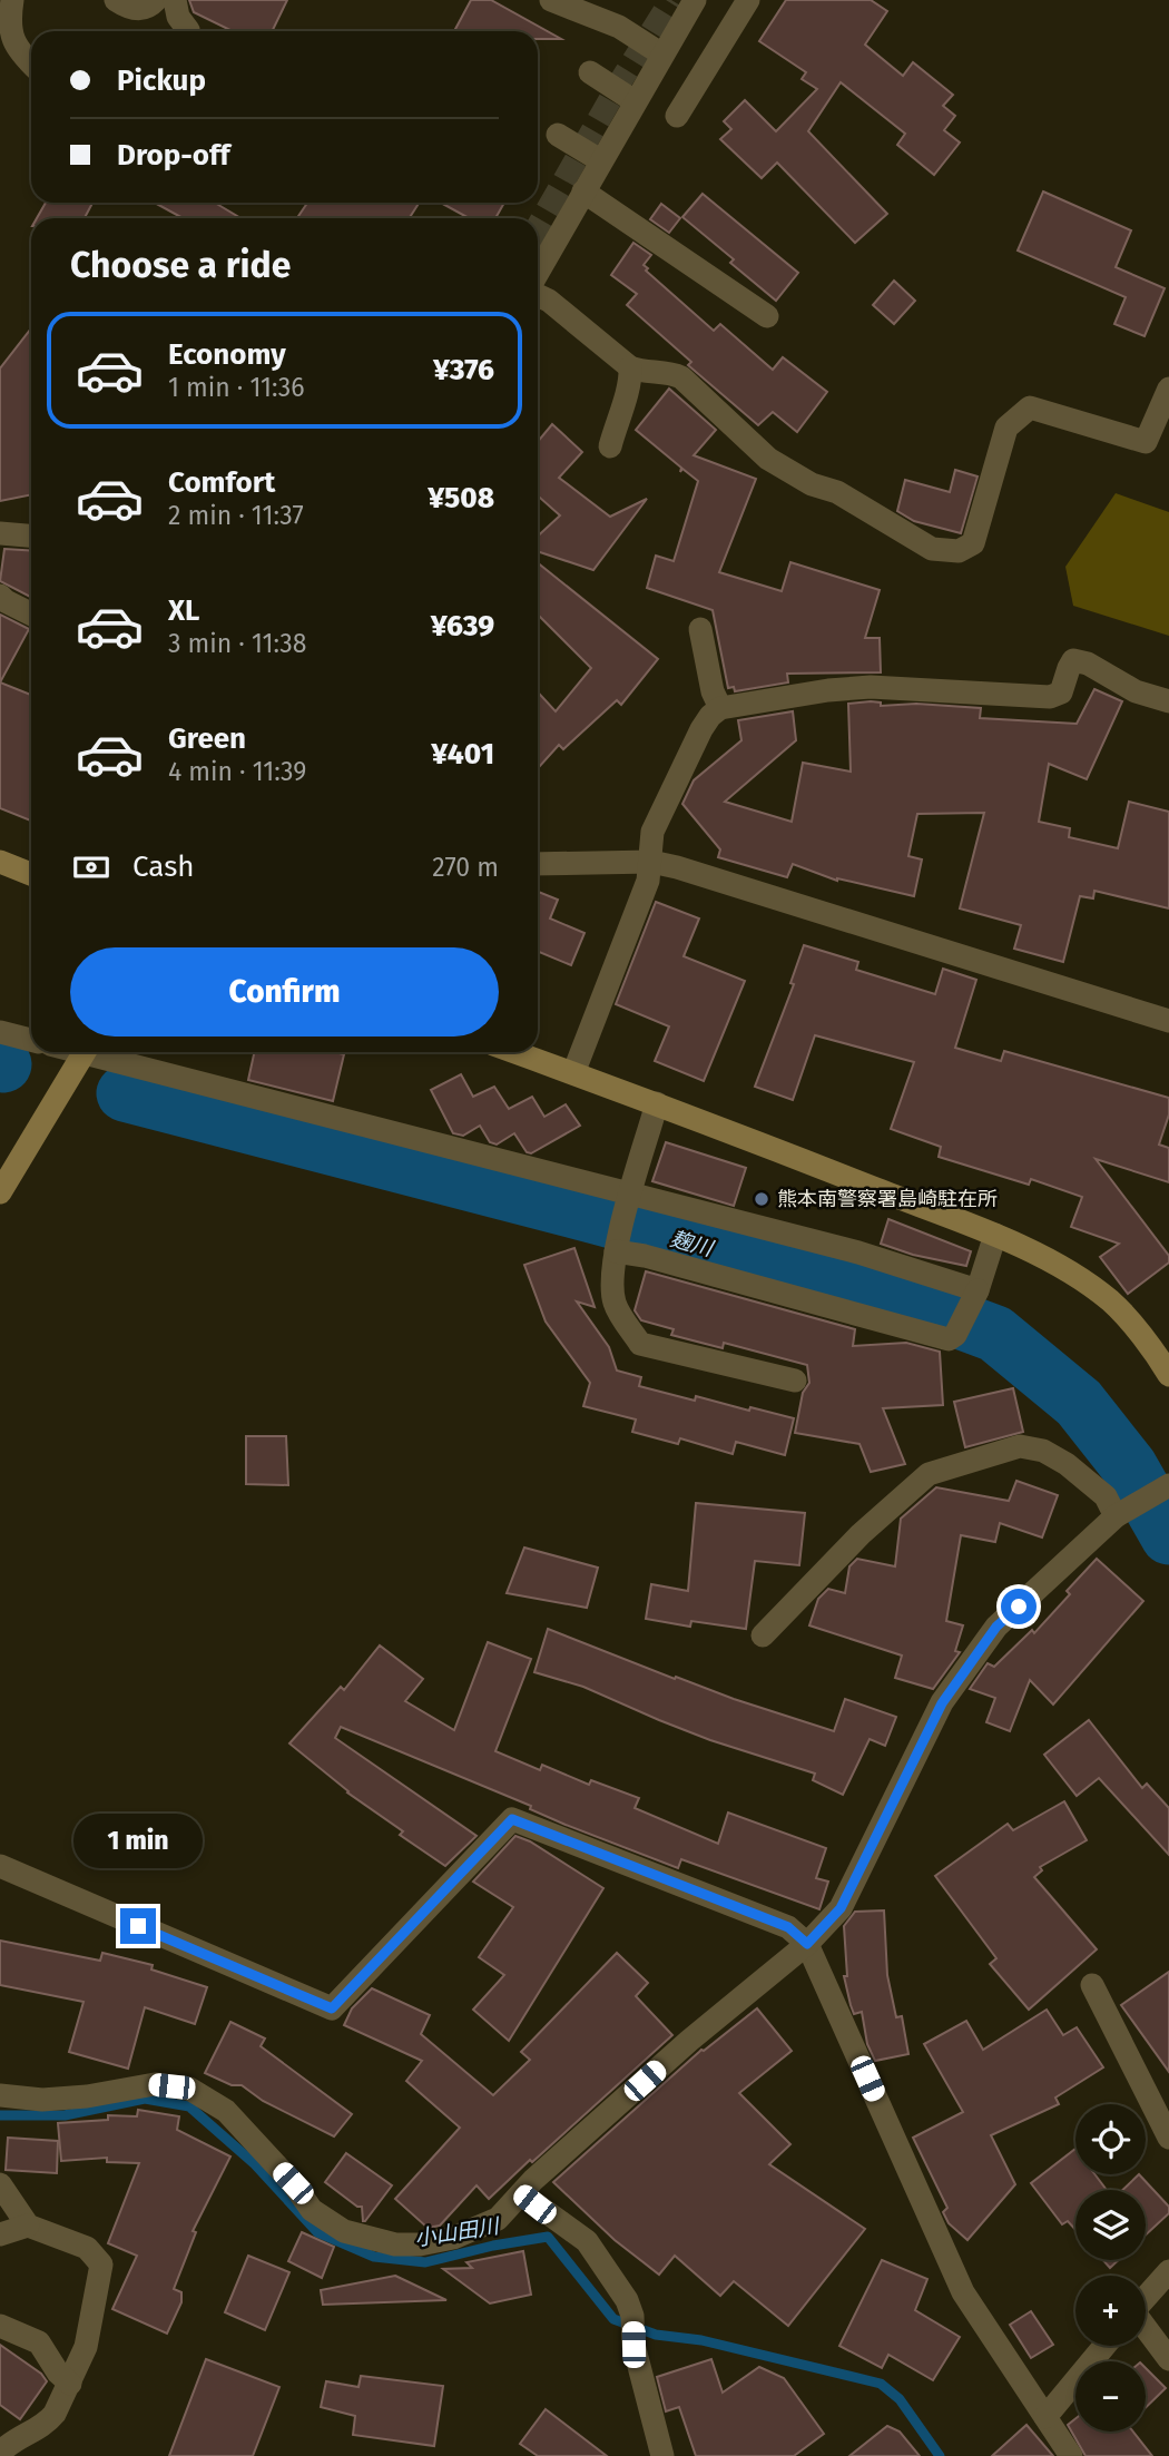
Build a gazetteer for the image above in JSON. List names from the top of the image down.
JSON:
{
  "water": ["麹川", "小山田川"],
  "places": ["熊本南警察署島崎駐在所"],
  "page": {
    "banner": ["Pickup", "Drop-off"],
    "heading": "Choose a ride",
    "list": [
      {
        "name": "Economy",
        "note": "1 min · 11:36",
        "value": "¥376"
      },
      {
        "name": "Comfort",
        "note": "2 min · 11:37",
        "value": "¥508"
      },
      {
        "name": "XL",
        "note": "3 min · 11:38",
        "value": "¥639"
      },
      {
        "name": "Green",
        "note": "4 min · 11:39",
        "value": "¥401"
      }
    ],
    "pay": ["Cash", "270 m"],
    "buttons": "Confirm",
    "bubble": "1 min",
    "map_buttons": ["+", "−"]
  }
}
